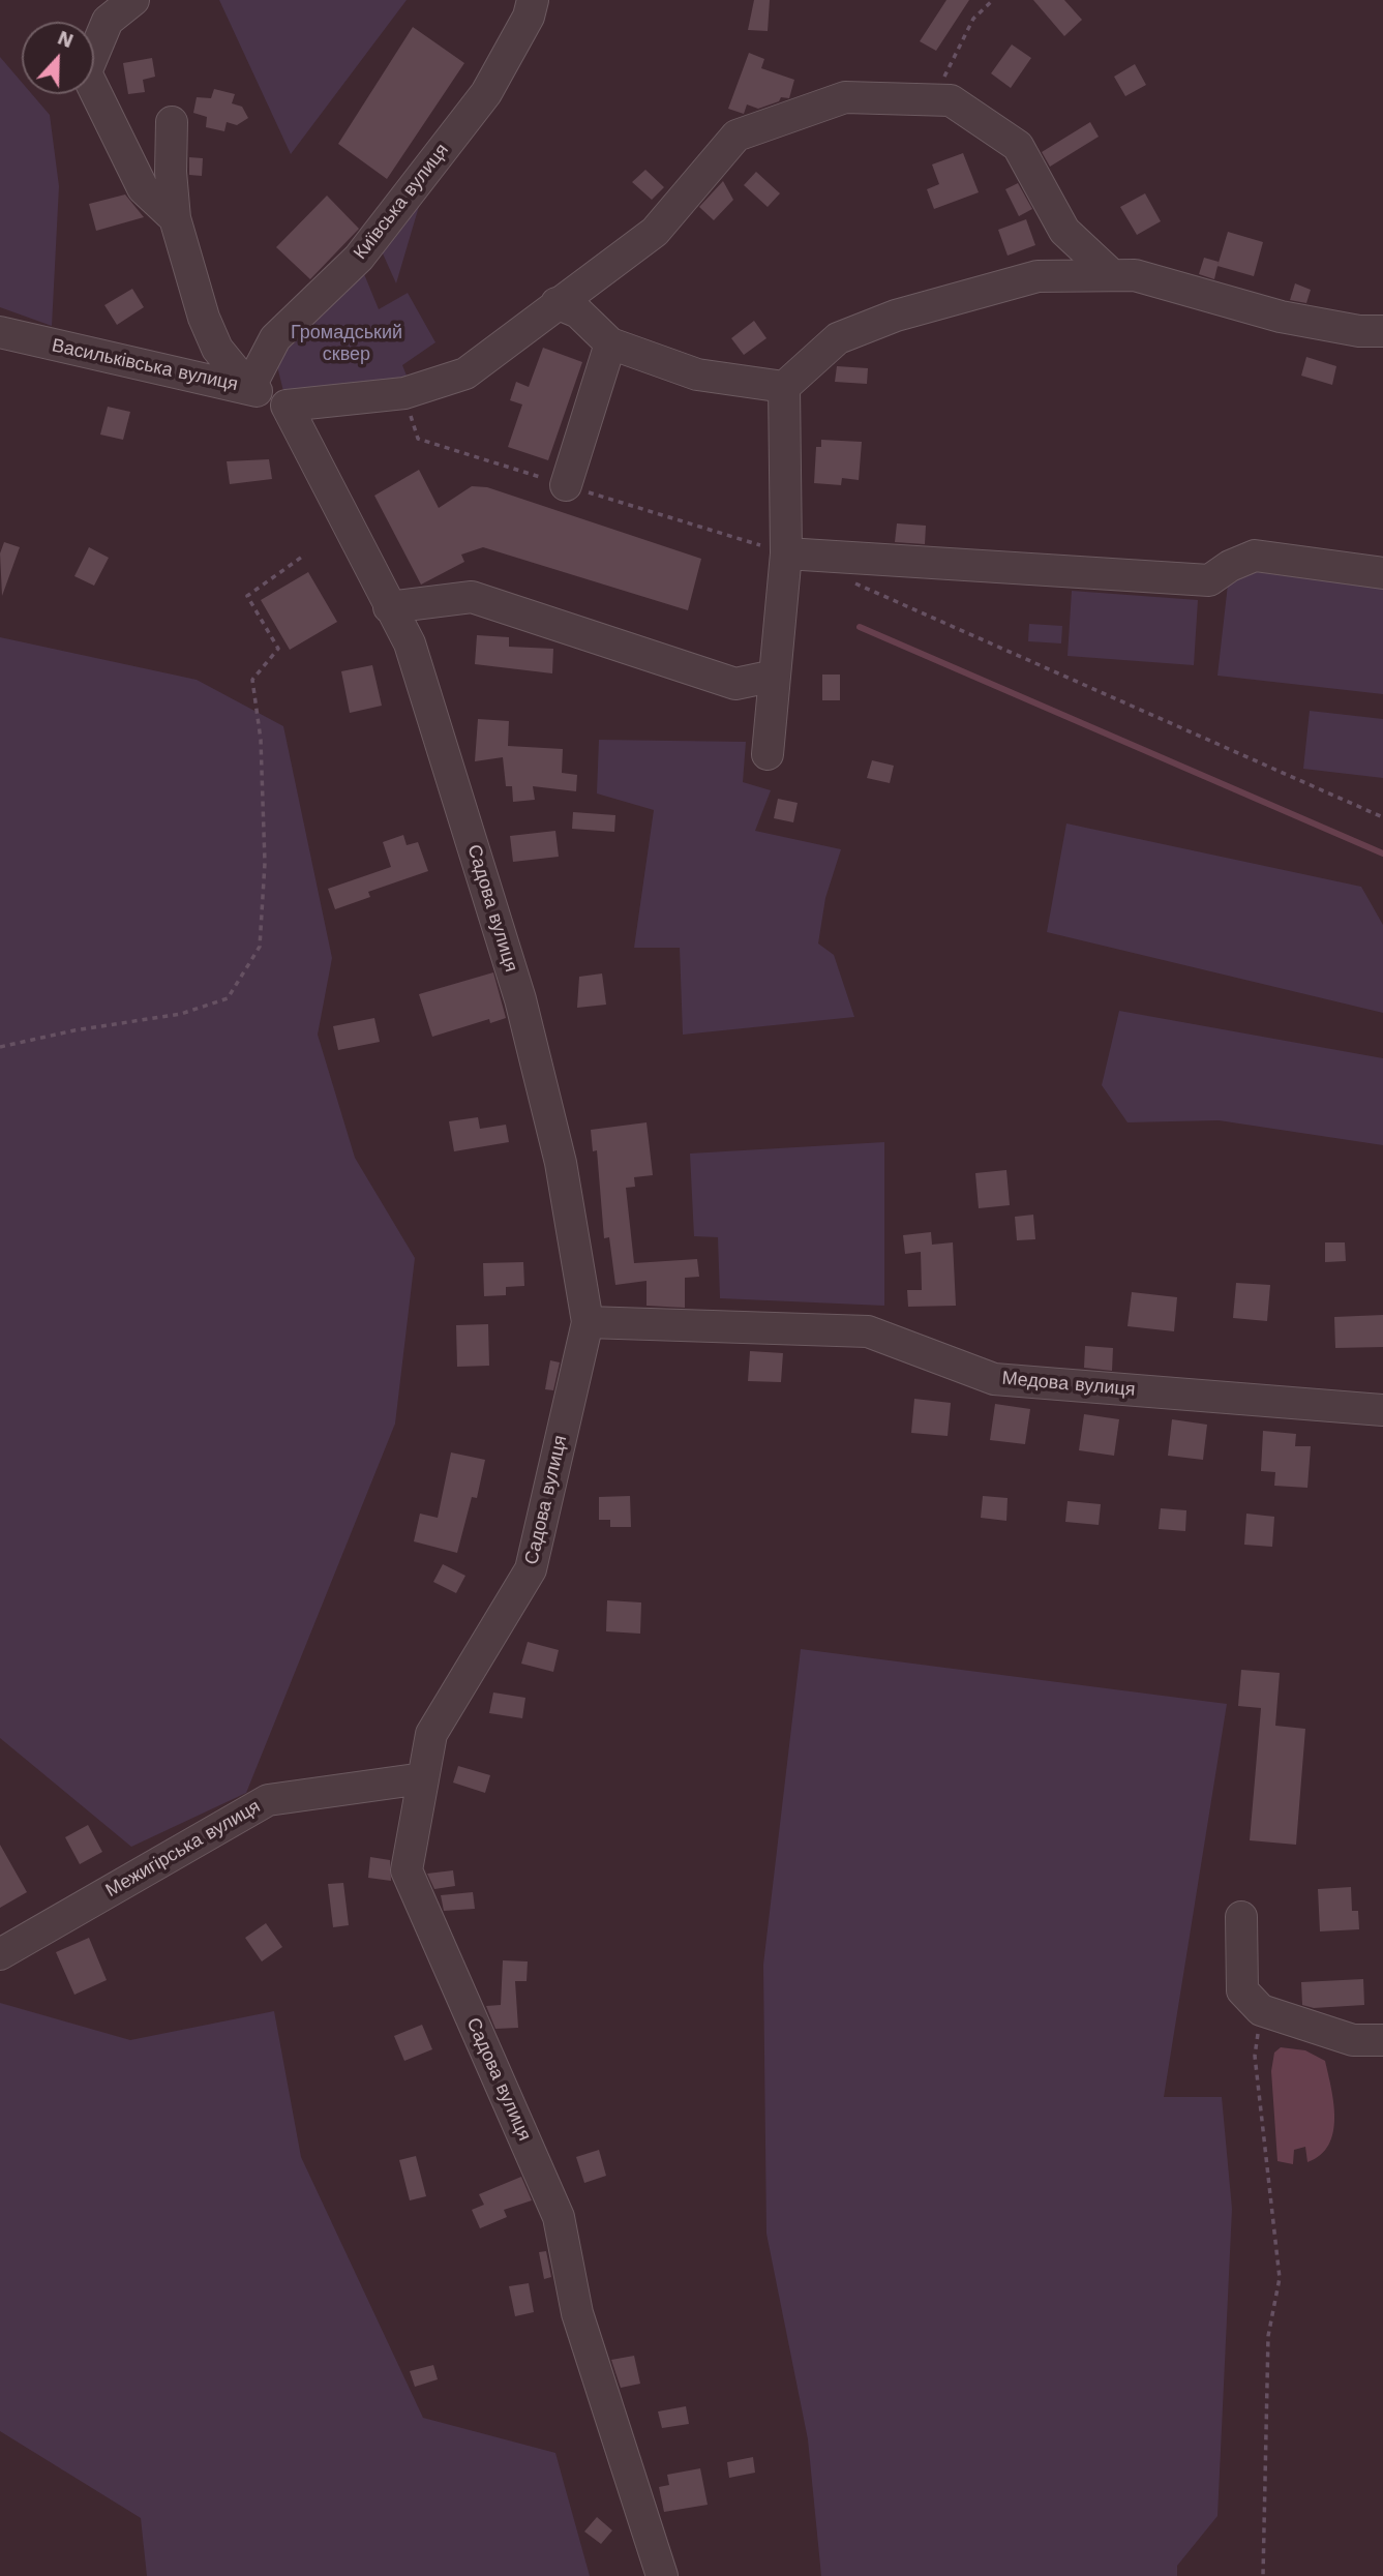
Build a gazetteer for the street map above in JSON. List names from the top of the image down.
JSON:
{
  "streets": {
    "street": [
      "Київська вулиця",
      "Васильківська вулиця",
      "Садова вулиця",
      "Медова вулиця",
      "Межигірська вулиця"
    ]
  },
  "crossings": [
    ["Київська вулиця", "Васильківська вулиця"],
    ["Васильківська вулиця", "Садова вулиця"],
    ["Садова вулиця", "Медова вулиця"],
    ["Садова вулиця", "Межигірська вулиця"]
  ],
  "parks": ["Громадський сквер"],
  "north": "top"
}
